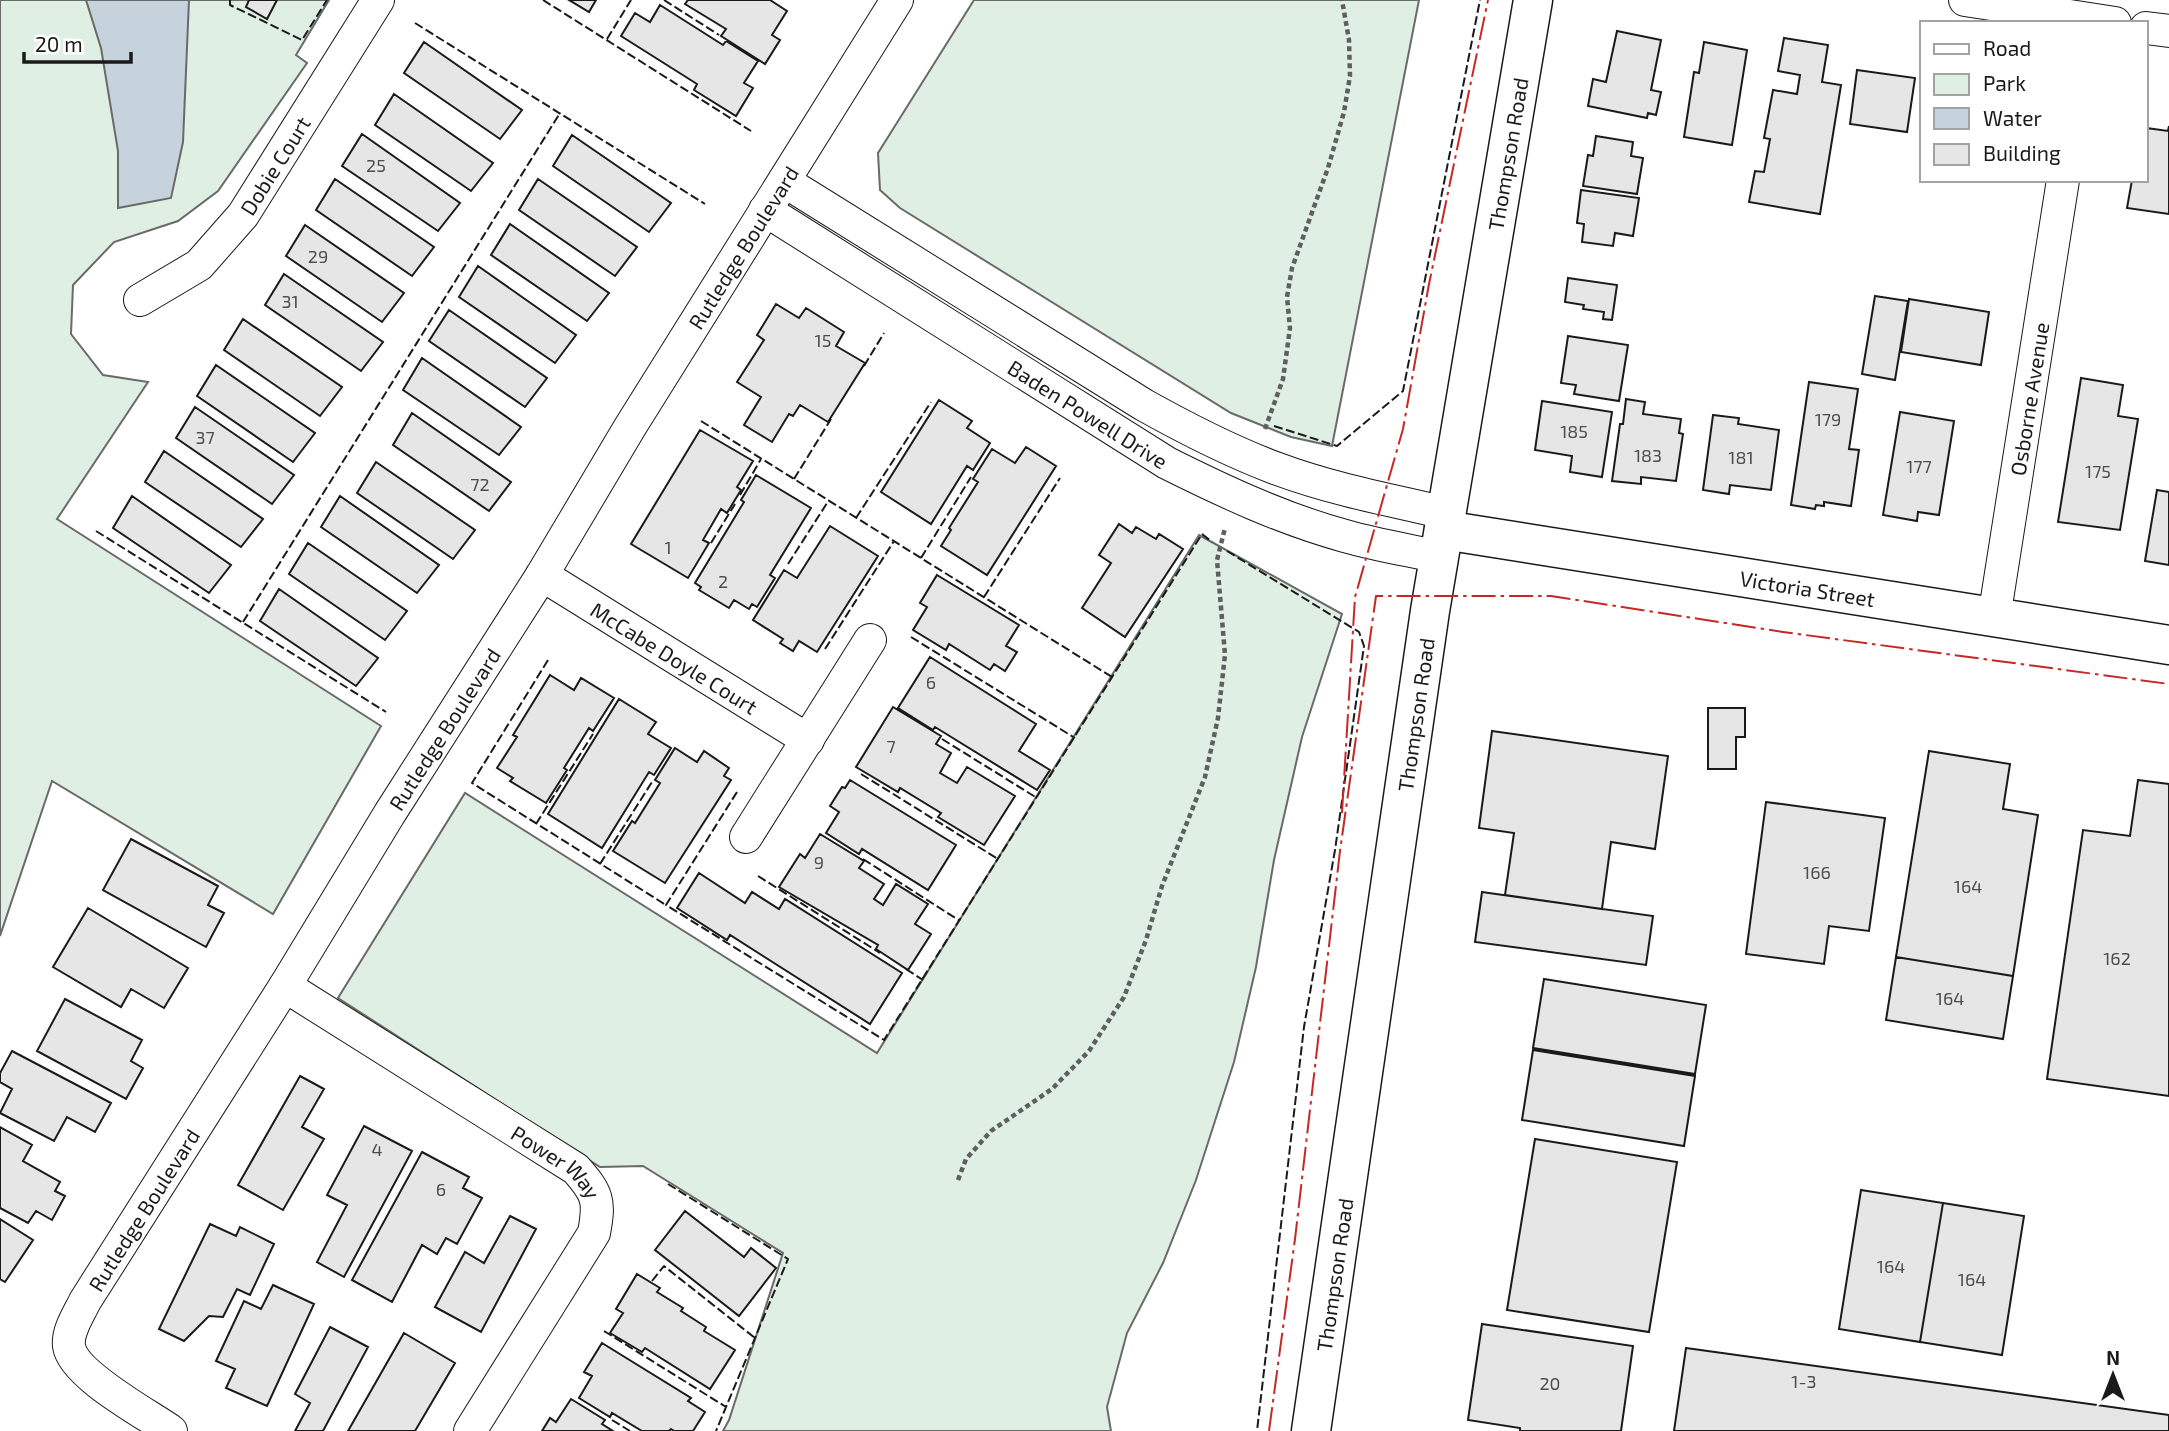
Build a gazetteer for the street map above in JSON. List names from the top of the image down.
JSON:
{
  "streets": {
    "main road": ["Thompson Road", "Victoria Street"],
    "street": [
      "Dobie Court",
      "Rutledge Boulevard",
      "Osborne Avenue",
      "Baden Powell Drive",
      "McCabe Doyle Court",
      "Power Way"
    ]
  },
  "crossings": [
    ["Thompson Road", "Baden Powell Drive"],
    ["Thompson Road", "Victoria Street"],
    ["Rutledge Boulevard", "Baden Powell Drive"],
    ["Rutledge Boulevard", "McCabe Doyle Court"],
    ["Rutledge Boulevard", "Power Way"],
    ["Osborne Avenue", "Victoria Street"],
    ["Baden Powell Drive", "Victoria Street"]
  ],
  "house_numbers": [
    "25",
    "29",
    "31",
    "15",
    "179",
    "185",
    "37",
    "183",
    "181",
    "177",
    "175",
    "72",
    "1",
    "2",
    "6",
    "7",
    "9",
    "166",
    "164",
    "162",
    "164",
    "4",
    "6",
    "164",
    "164",
    "1-3",
    "20"
  ],
  "legend": [
    "Road",
    "Park",
    "Water",
    "Building"
  ],
  "scale_bar": "20 m",
  "north": "top"
}
